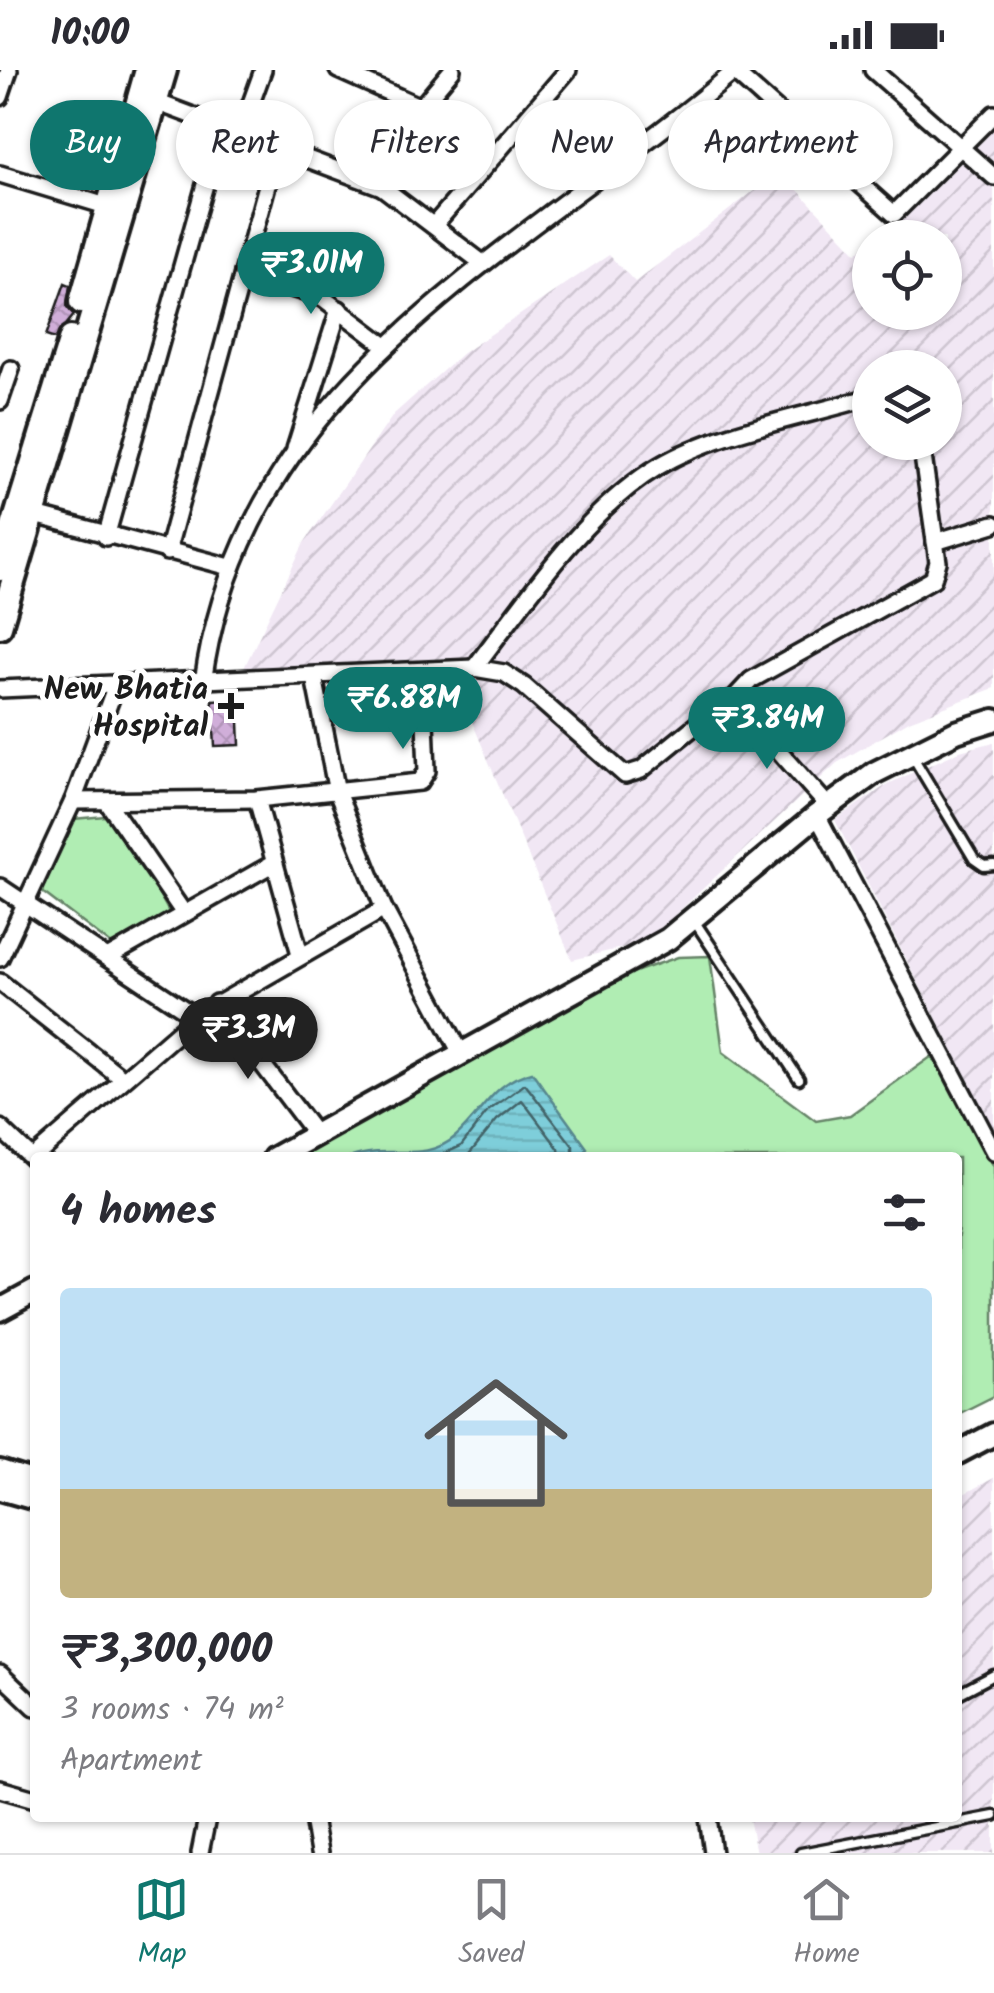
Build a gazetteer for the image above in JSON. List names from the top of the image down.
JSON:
{
  "places": {
    "health": ["New Bhatia Hospital"]
  },
  "page": {
    "status": "10:00",
    "chip": [
      "Buy",
      "Rent",
      "Filters",
      "New",
      "Apartment"
    ],
    "price": [
      "₹3.01M",
      "₹6.88M",
      "₹3.84M",
      "₹3.3M"
    ],
    "heading": "4 homes",
    "list": [
      {
        "name": "₹3,300,000",
        "note": "3 rooms · 74 m² · Apartment"
      }
    ],
    "tabs": ["Map", "Saved", "Home"]
  }
}
